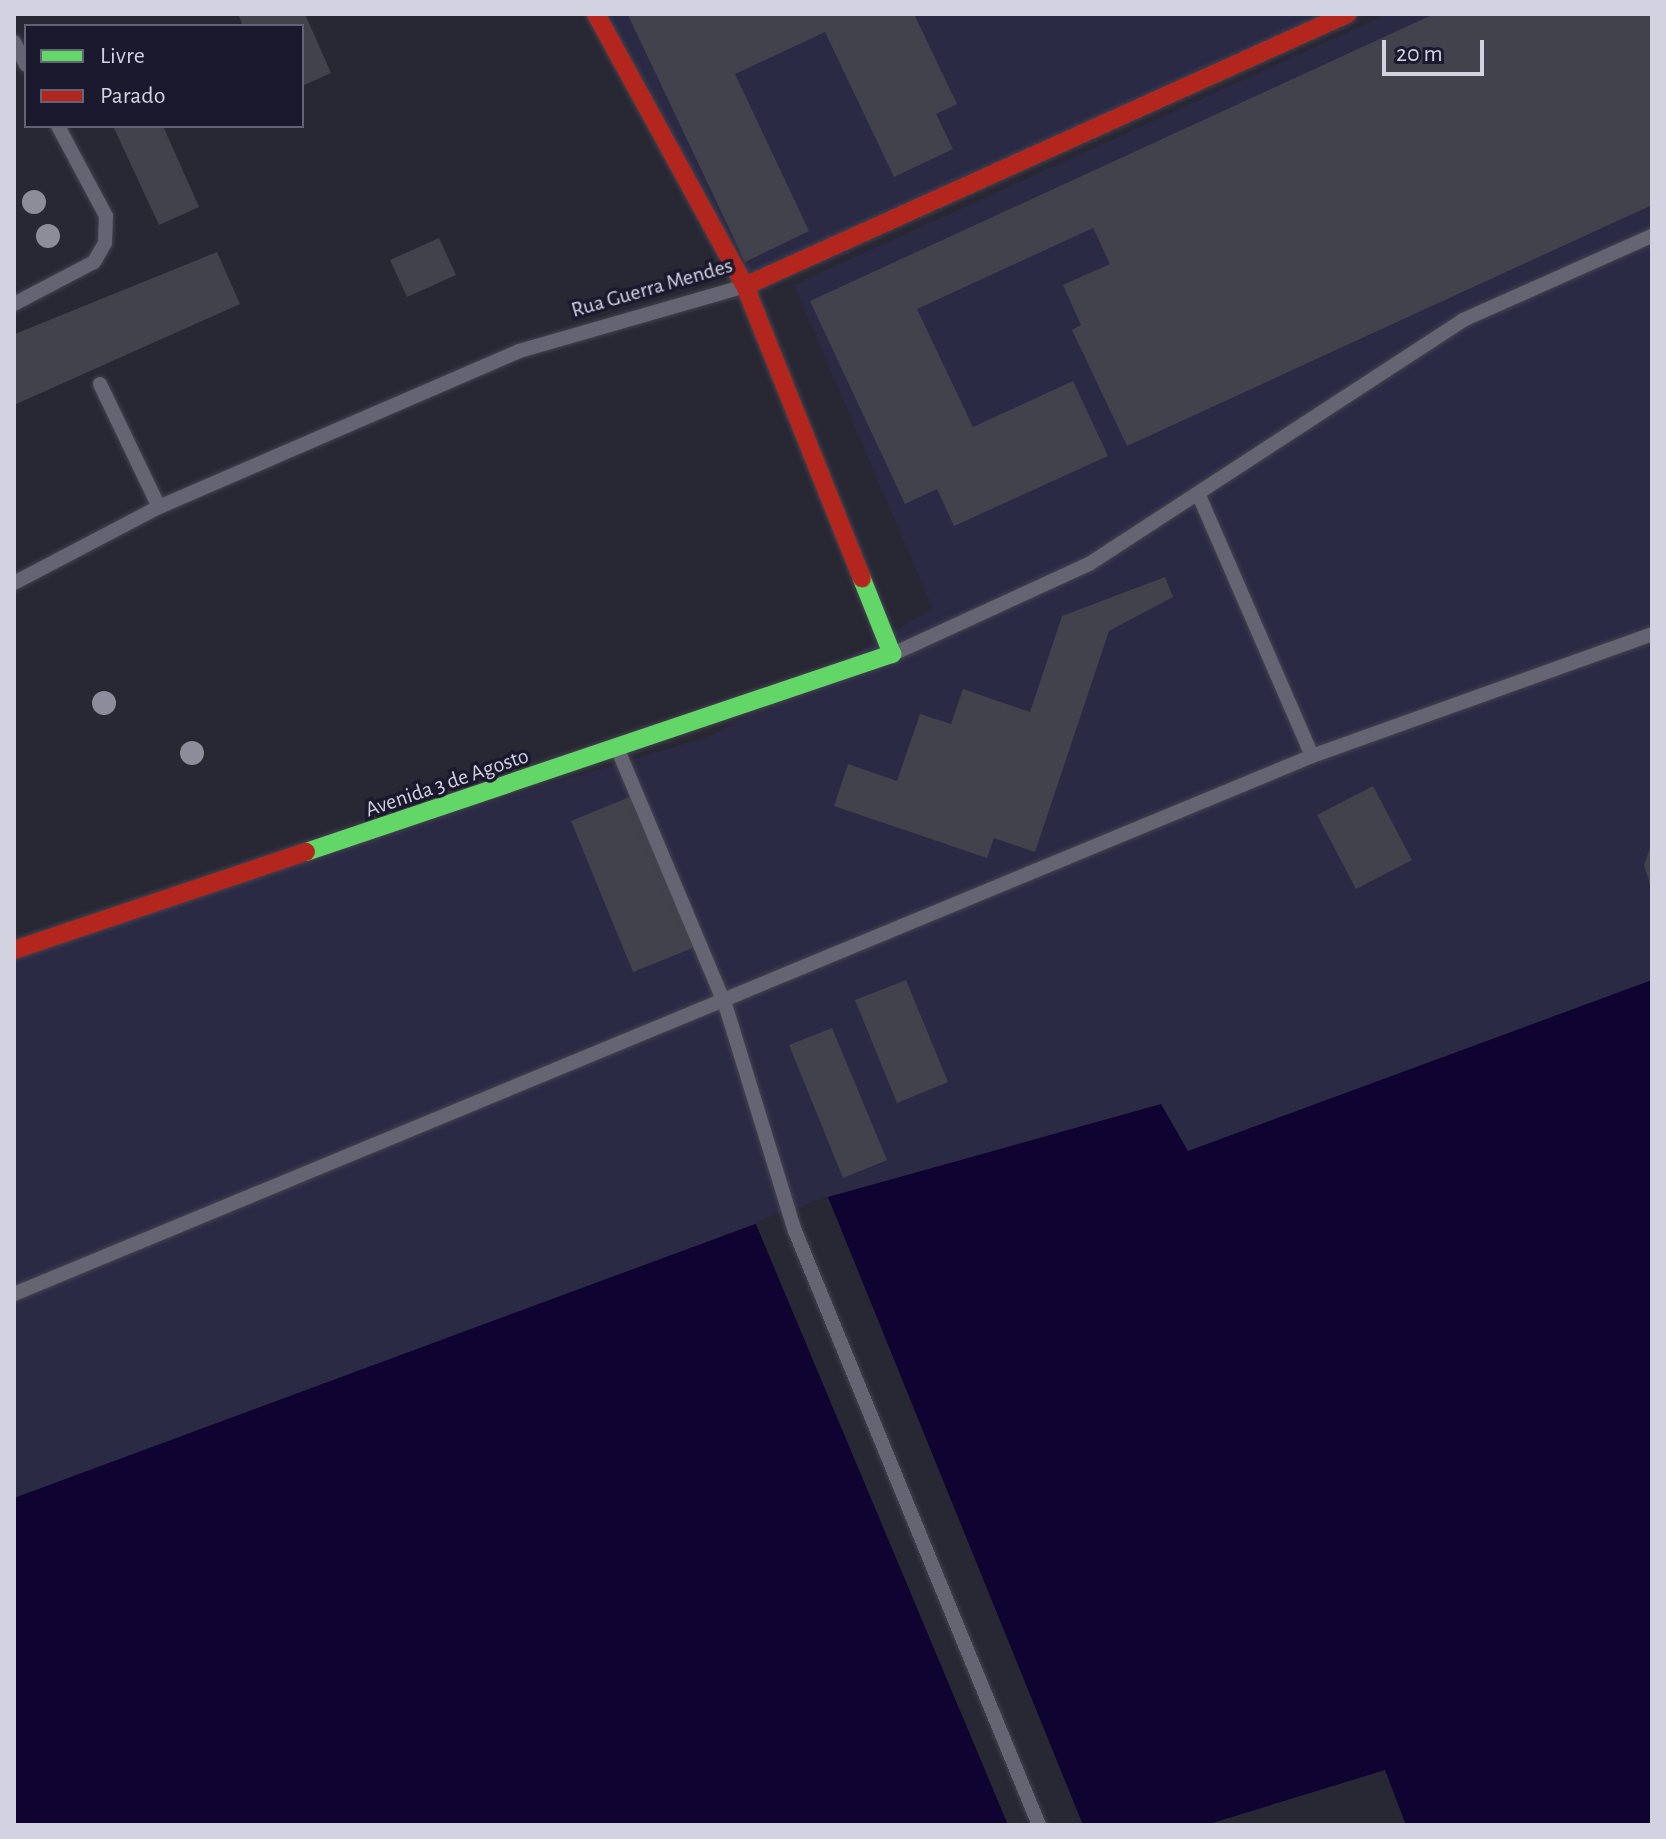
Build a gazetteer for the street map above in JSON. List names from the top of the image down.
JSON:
{
  "streets": {
    "street": ["Rua Guerra Mendes", "Avenida 3 de Agosto"]
  },
  "legend": ["Livre", "Parado"],
  "scale_bar": "20 m"
}
